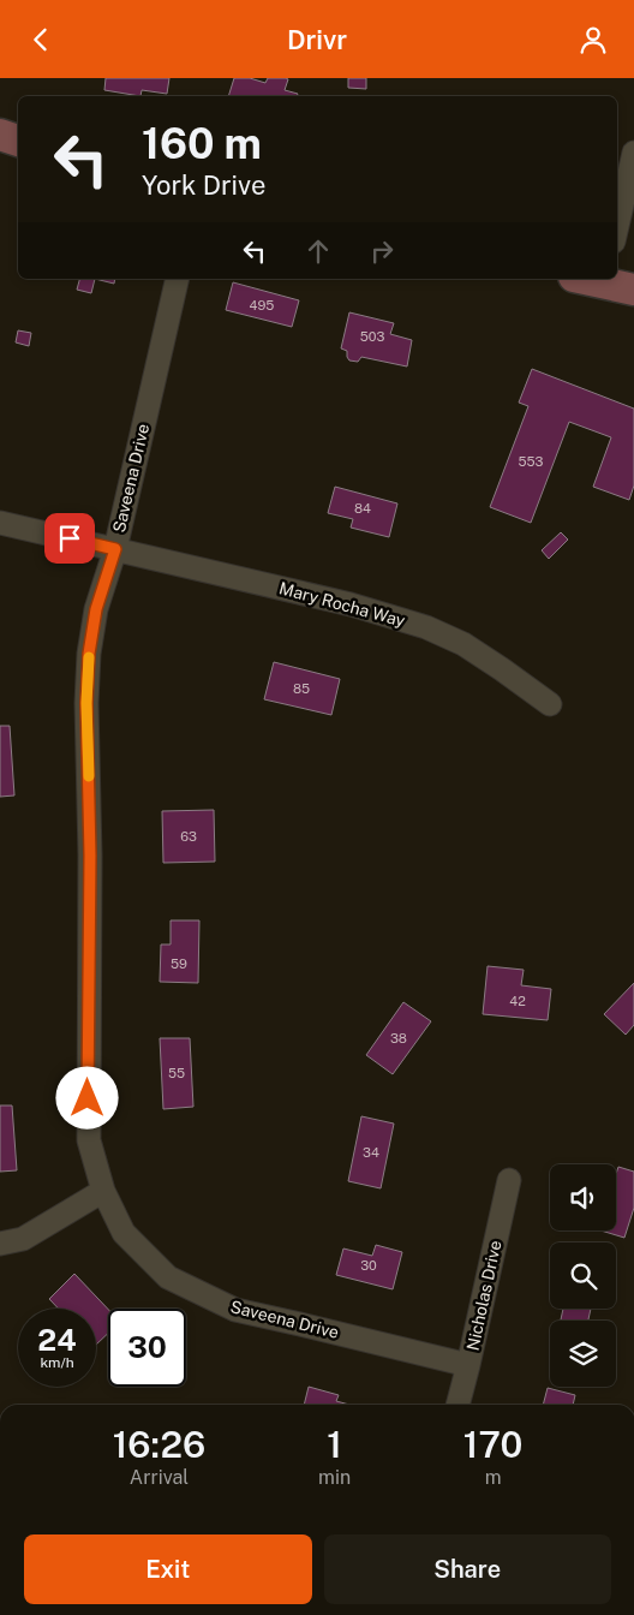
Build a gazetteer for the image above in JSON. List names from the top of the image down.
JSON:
{
  "streets": {
    "street": ["Saveena Drive", "Mary Rocha Way", "Nicholas Drive"]
  },
  "crossings": [
    ["Saveena Drive", "Mary Rocha Way"],
    ["Saveena Drive", "Nicholas Drive"]
  ],
  "house_numbers": [
    "495",
    "503",
    "553",
    "84",
    "85",
    "63",
    "59",
    "42",
    "38",
    "55",
    "34",
    "30"
  ],
  "page": {
    "header": "Drivr",
    "turn": ["160 m", "York Drive"],
    "speed": "24 km/h",
    "limit": "30",
    "eta": [
      "16:26",
      "Arrival",
      "1",
      "min",
      "170",
      "m"
    ],
    "buttons": ["Exit", "Share"]
  }
}
